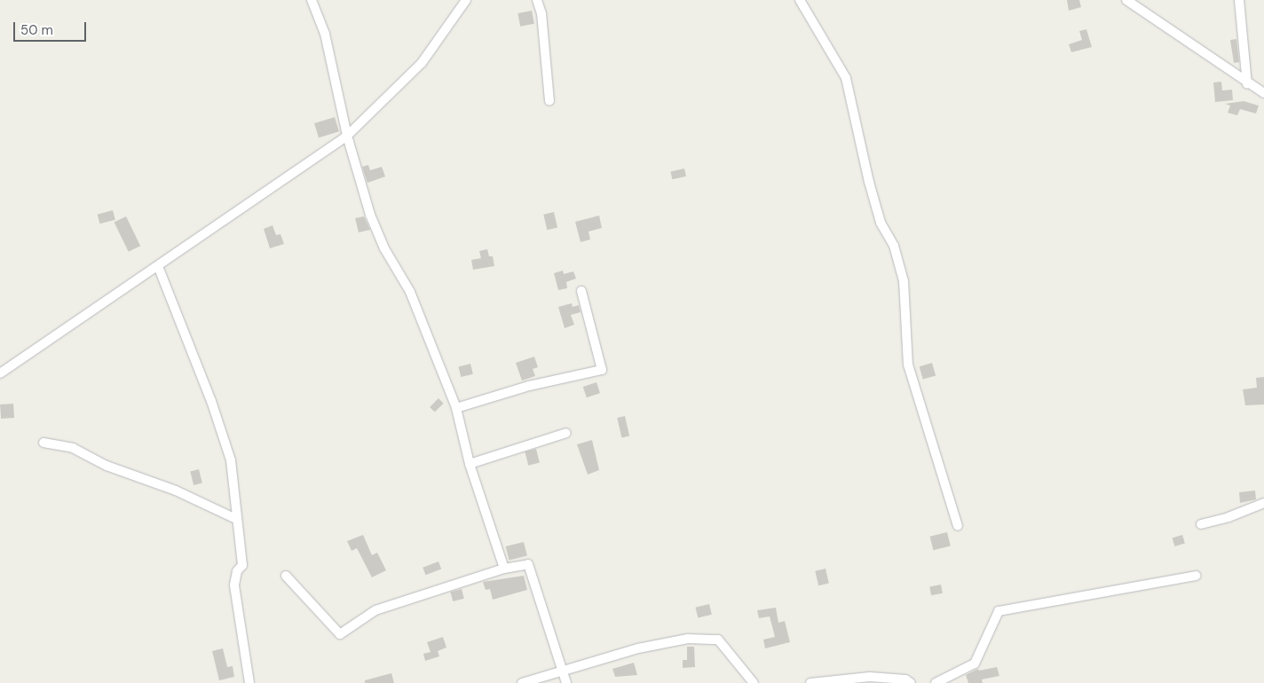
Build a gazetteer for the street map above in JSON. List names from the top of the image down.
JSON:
{
  "scale_bar": "50 m"
}
